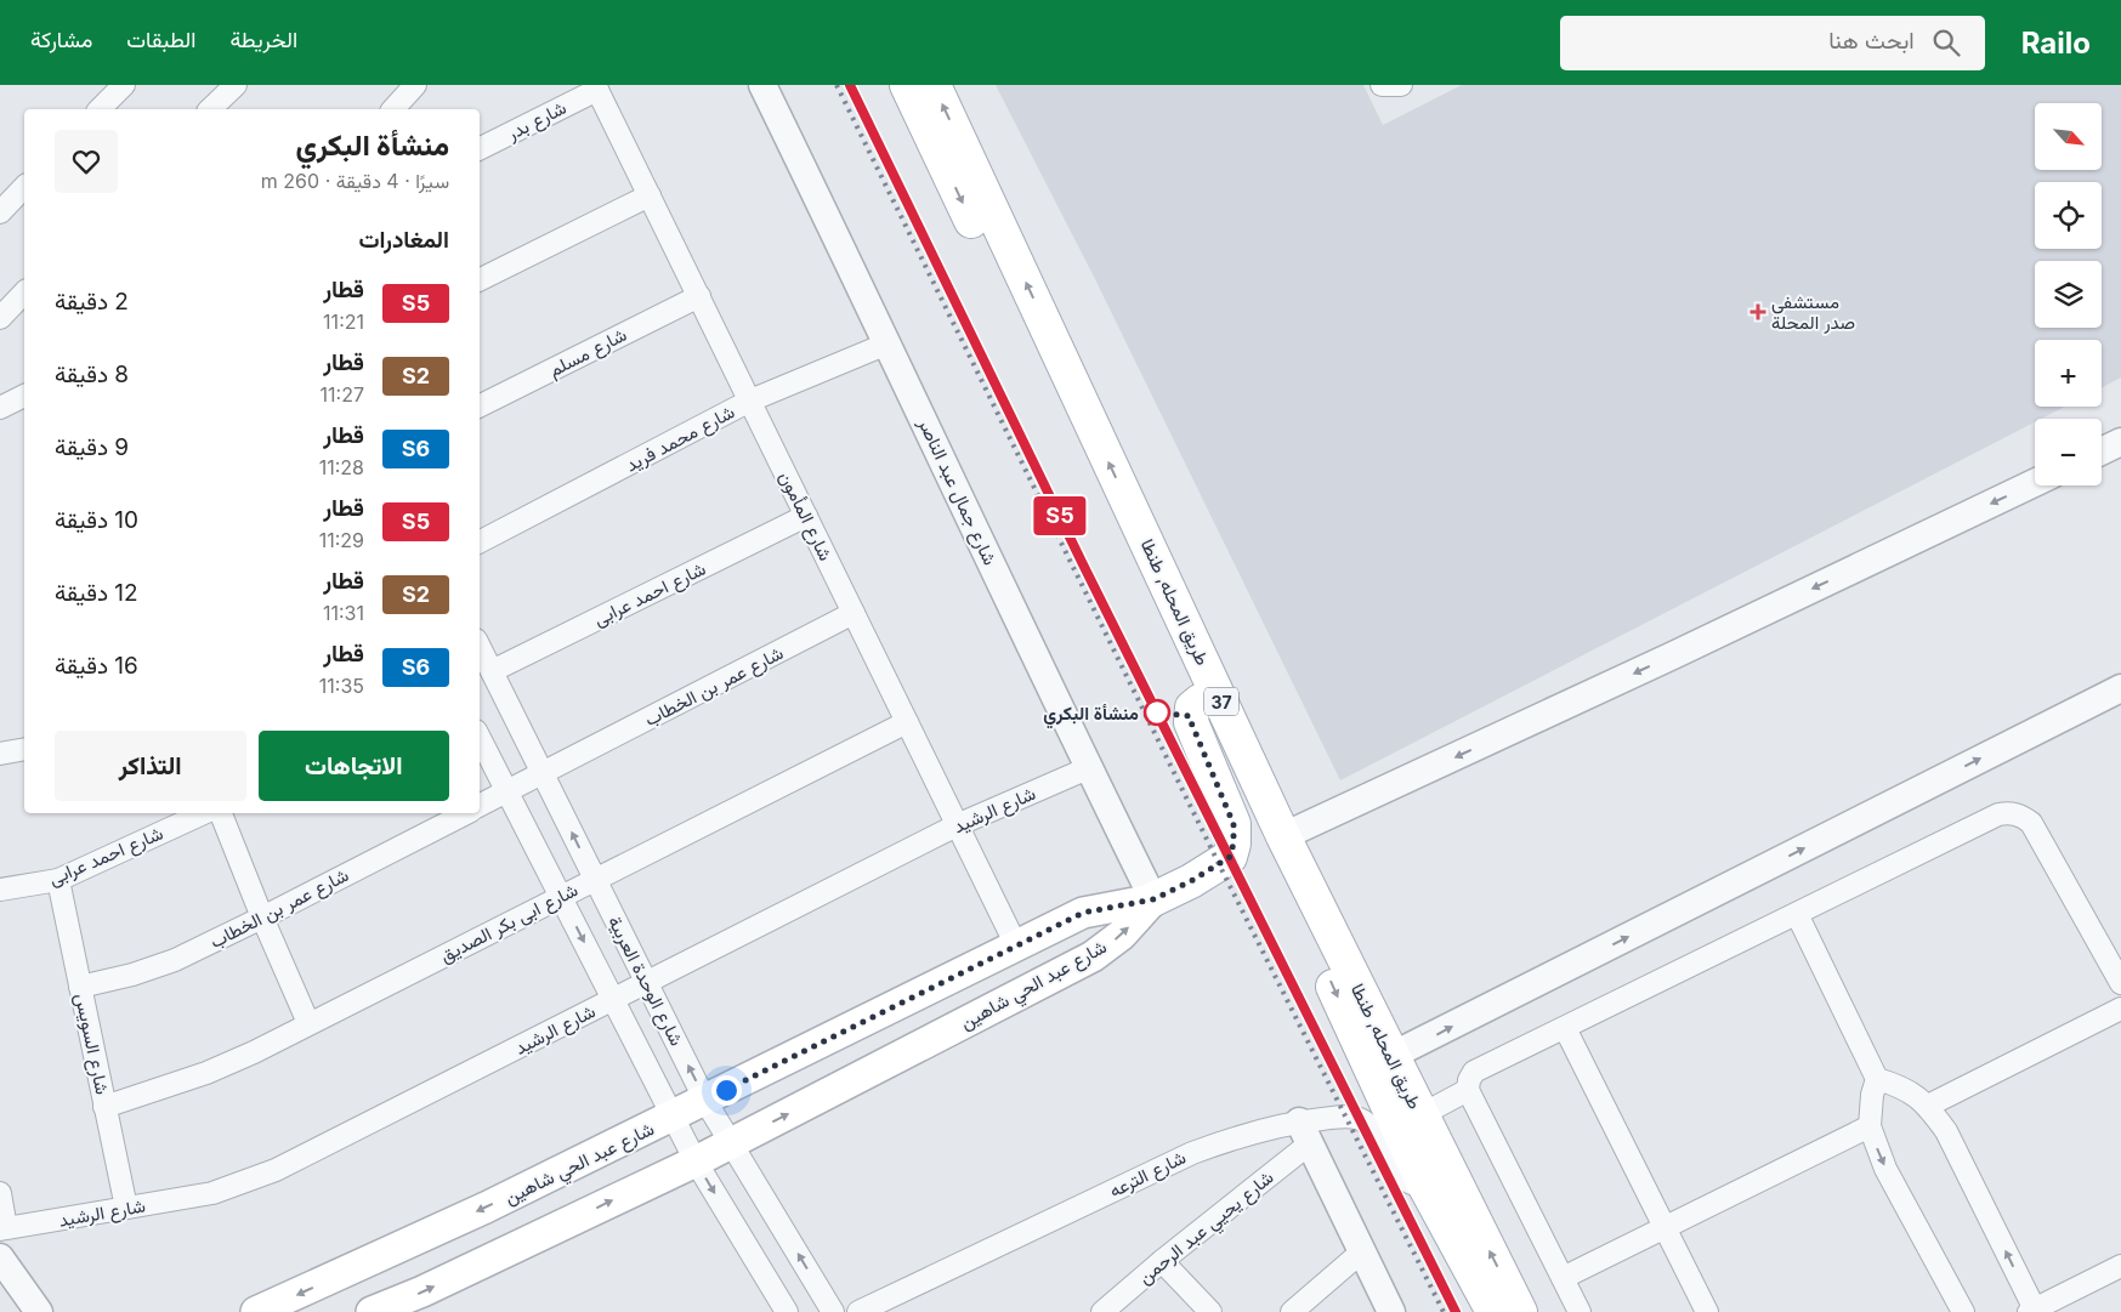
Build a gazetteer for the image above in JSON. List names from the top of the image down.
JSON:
{
  "streets": {
    "main road": ["طريق المحله, طنطا", "37", "شارع عبد الحي شاهين"],
    "street": [
      "شارع بدر",
      "شارع مسلم",
      "شارع محمد فريد",
      "شارع جمال عبد الناصر",
      "شارع المأمون",
      "شارع احمد عرابى",
      "شارع عمر بن الخطاب",
      "شارع الرشيد",
      "شارع ابى بكر الصديق",
      "شارع الوحدة العربية",
      "شارع السويس",
      "شارع الترعه",
      "شارع يحيي عبد الرحمن"
    ]
  },
  "crossings": [
    ["شارع بدر", "شارع المأمون"],
    ["شارع مسلم", "شارع المأمون"],
    ["شارع محمد فريد", "شارع جمال عبد الناصر"],
    ["شارع محمد فريد", "شارع المأمون"],
    ["شارع جمال عبد الناصر", "شارع الرشيد"],
    ["شارع جمال عبد الناصر", "شارع عبد الحي شاهين"],
    ["شارع المأمون", "شارع احمد عرابى"],
    ["شارع المأمون", "شارع عمر بن الخطاب"],
    ["شارع المأمون", "شارع الرشيد"],
    ["شارع المأمون", "شارع ابى بكر الصديق"],
    ["شارع المأمون", "شارع عبد الحي شاهين"],
    ["شارع احمد عرابى", "شارع الوحدة العربية"],
    ["شارع احمد عرابى", "شارع السويس"],
    ["طريق المحله, طنطا", "شارع الترعه"],
    ["شارع عمر بن الخطاب", "شارع الوحدة العربية"],
    ["شارع عمر بن الخطاب", "شارع السويس"],
    ["شارع الرشيد", "شارع الوحدة العربية"],
    ["شارع الرشيد", "شارع السويس"],
    ["شارع ابى بكر الصديق", "شارع الوحدة العربية"],
    ["شارع ابى بكر الصديق", "شارع السويس"],
    ["شارع الوحدة العربية", "شارع عبد الحي شاهين"],
    ["شارع الترعه", "شارع يحيي عبد الرحمن"]
  ],
  "places": {
    "health": ["مستشفى صدر المحلة"],
    "other": ["منشأة البكري"]
  },
  "north": "bottom right",
  "page": {
    "header": "Railo",
    "search": "ابحث هنا",
    "nav": ["الخريطة", "الطبقات", "مشاركة"],
    "on_map": "S5",
    "map_buttons": ["+", "−"],
    "heading": [
      ["منشأة البكري", "سيرًا · 4 دقيقة · 260 m"],
      "المغادرات"
    ],
    "list": [
      {
        "mark": "S5",
        "name": "قطار",
        "note": "11:21",
        "value": "2 دقيقة"
      },
      {
        "mark": "S2",
        "name": "قطار",
        "note": "11:27",
        "value": "8 دقيقة"
      },
      {
        "mark": "S6",
        "name": "قطار",
        "note": "11:28",
        "value": "9 دقيقة"
      },
      {
        "mark": "S5",
        "name": "قطار",
        "note": "11:29",
        "value": "10 دقيقة"
      },
      {
        "mark": "S2",
        "name": "قطار",
        "note": "11:31",
        "value": "12 دقيقة"
      },
      {
        "mark": "S6",
        "name": "قطار",
        "note": "11:35",
        "value": "16 دقيقة"
      }
    ],
    "buttons": ["الاتجاهات", "التذاكر"]
  }
}
